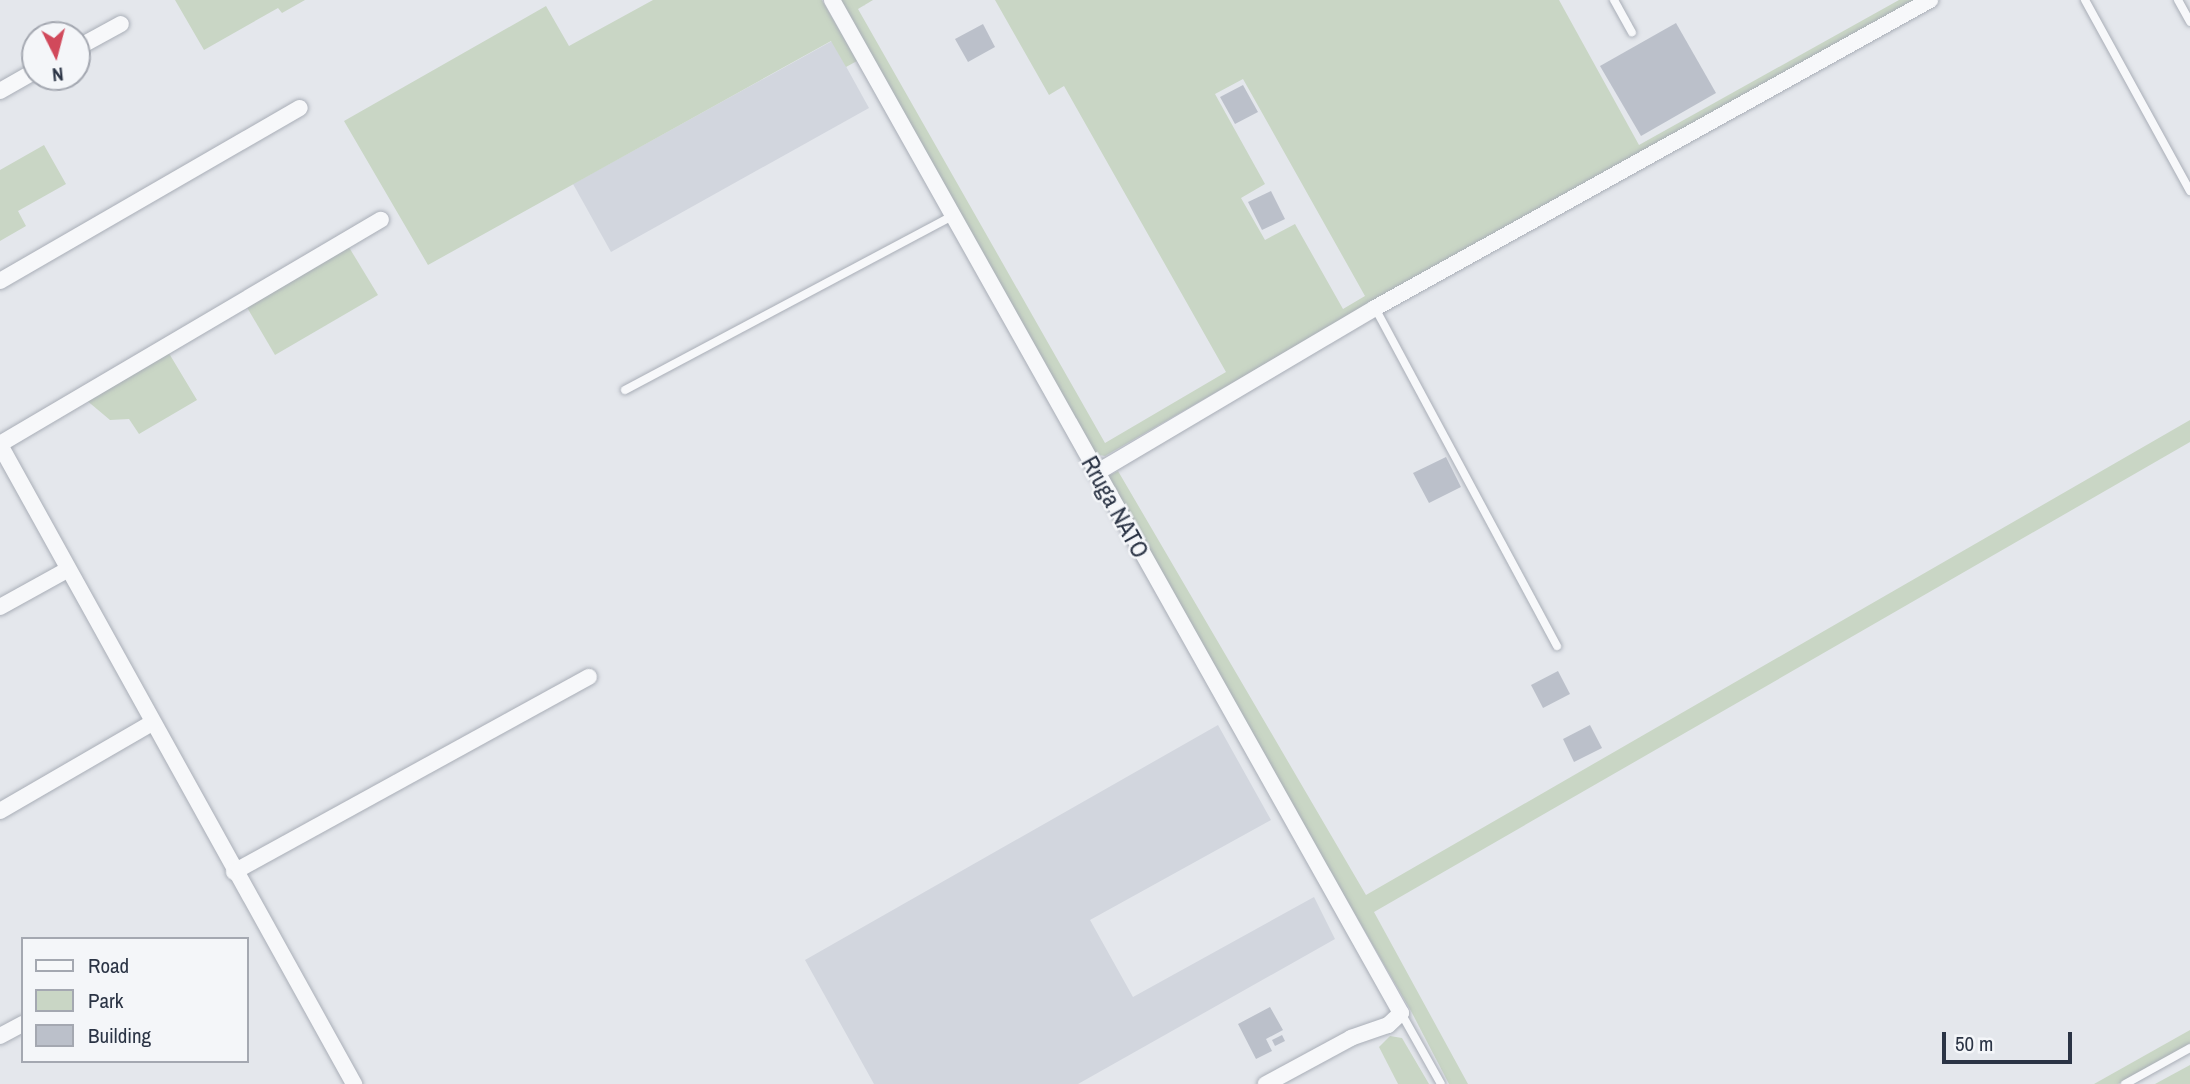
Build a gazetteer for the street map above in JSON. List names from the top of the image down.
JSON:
{
  "streets": {
    "street": ["Rruga NATO"]
  },
  "legend": ["Road", "Park", "Building"],
  "scale_bar": "50 m",
  "north": "bottom"
}
